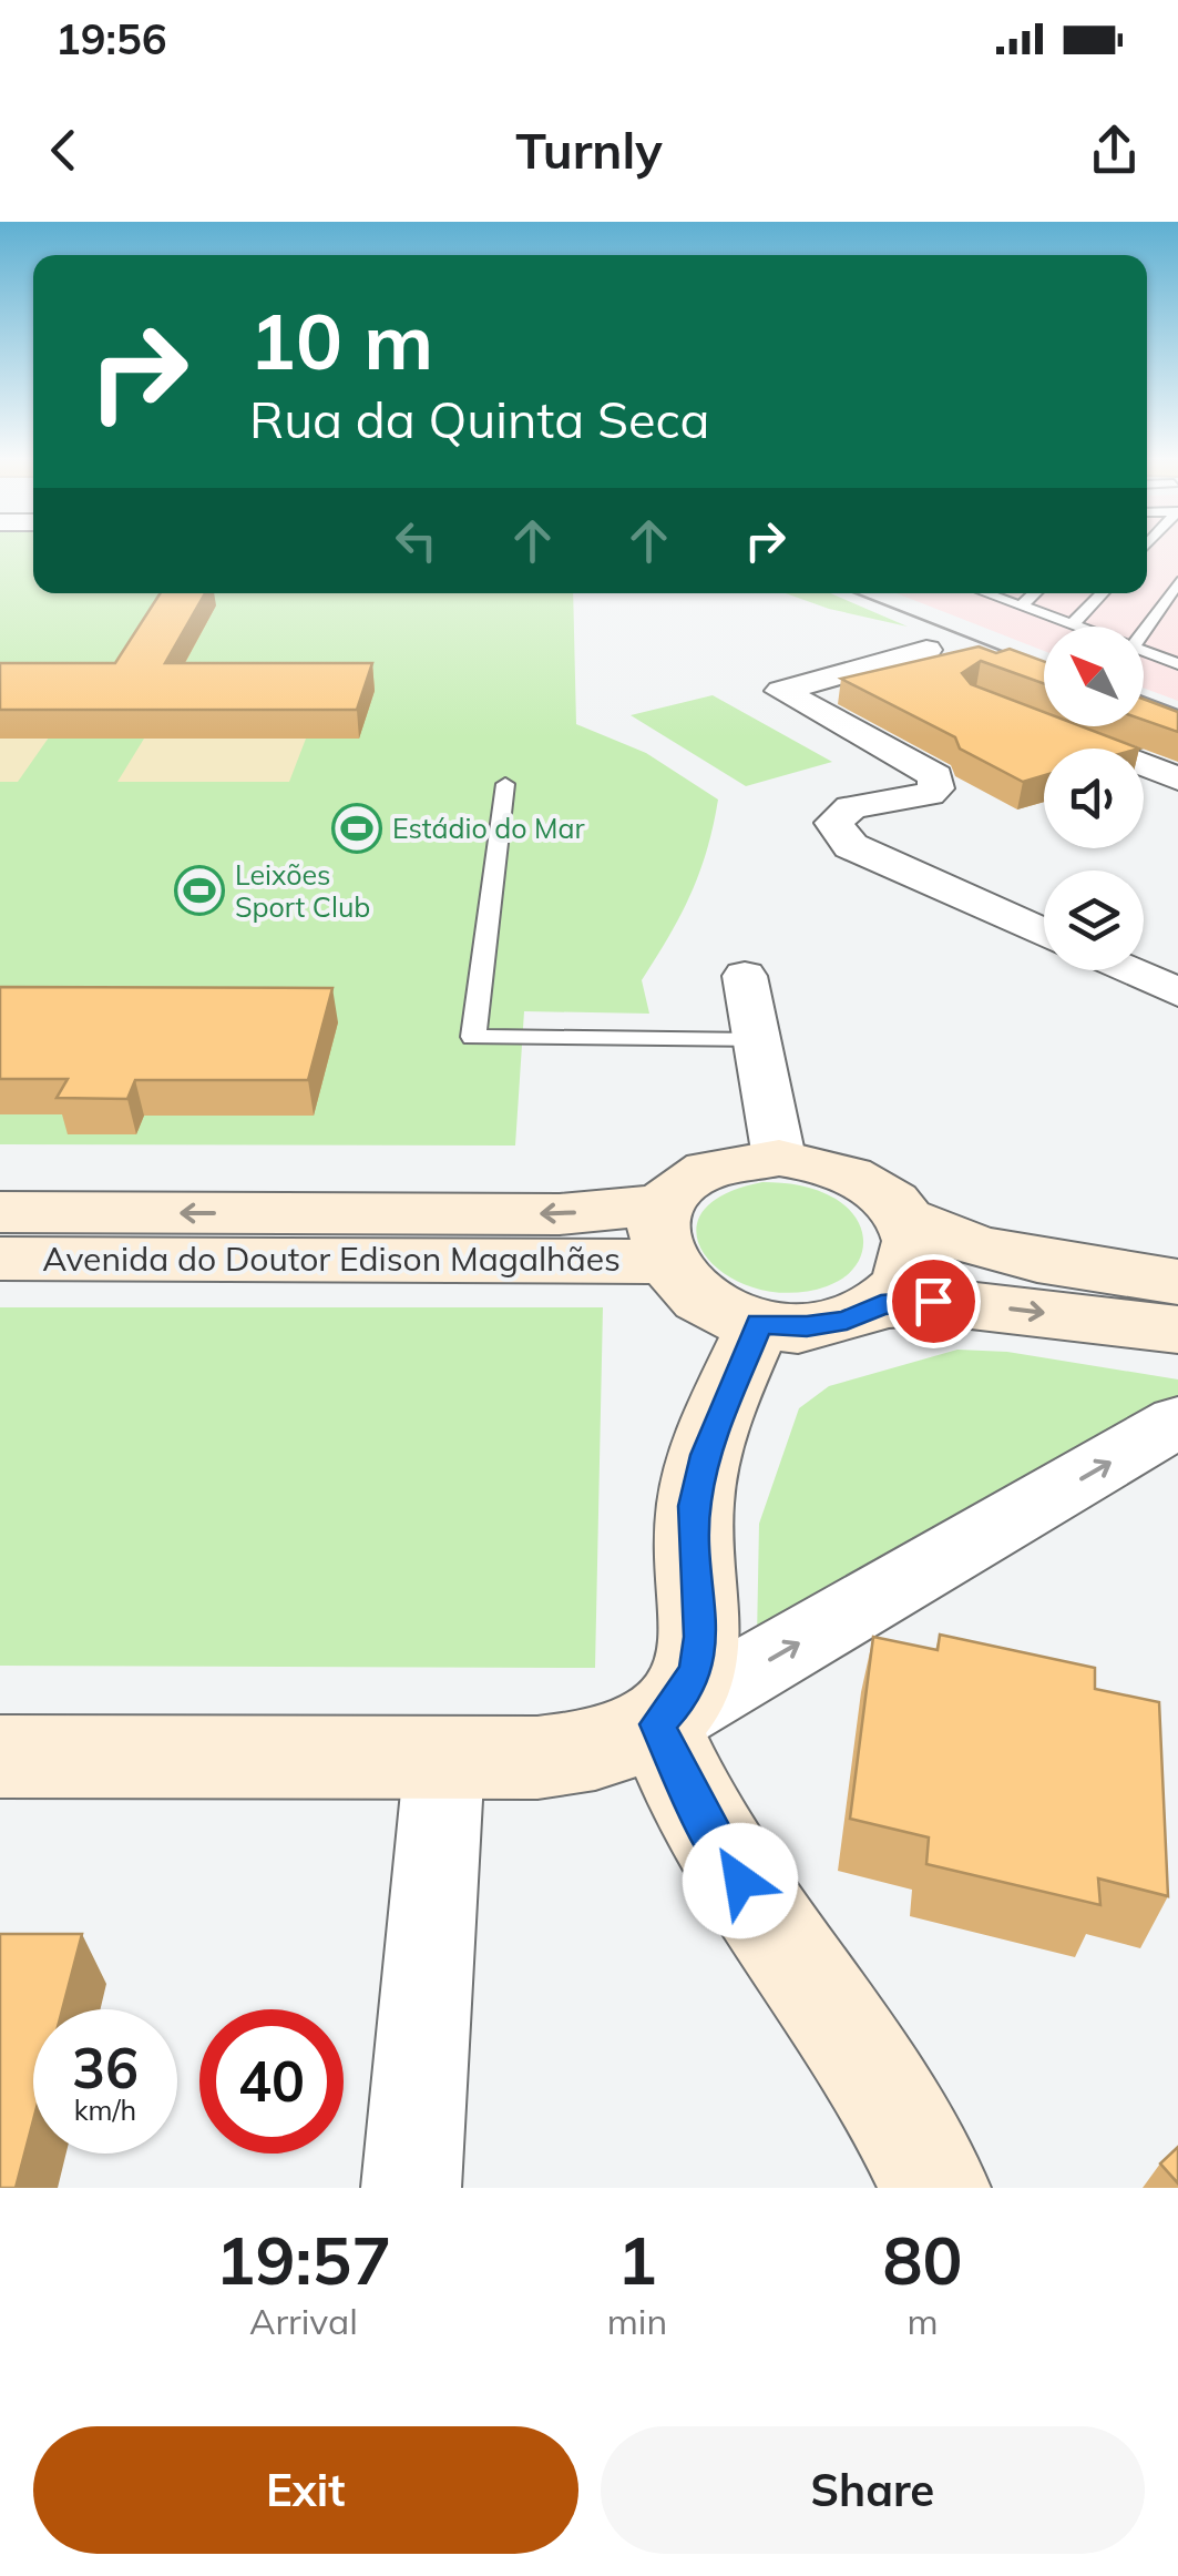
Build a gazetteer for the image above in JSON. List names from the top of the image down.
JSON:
{
  "streets": {
    "street": ["Avenida do Doutor Edison Magalhães"]
  },
  "places": {
    "sports": ["Estádio do Mar", "Leixões Sport Club"]
  },
  "north": "top left",
  "page": {
    "status": "19:56",
    "header": "Turnly",
    "turn": ["10 m", "Rua da Quinta Seca"],
    "speed": "36 km/h",
    "limit": "40",
    "eta": [
      "19:57",
      "Arrival",
      "1",
      "min",
      "80",
      "m"
    ],
    "buttons": ["Exit", "Share"]
  }
}
